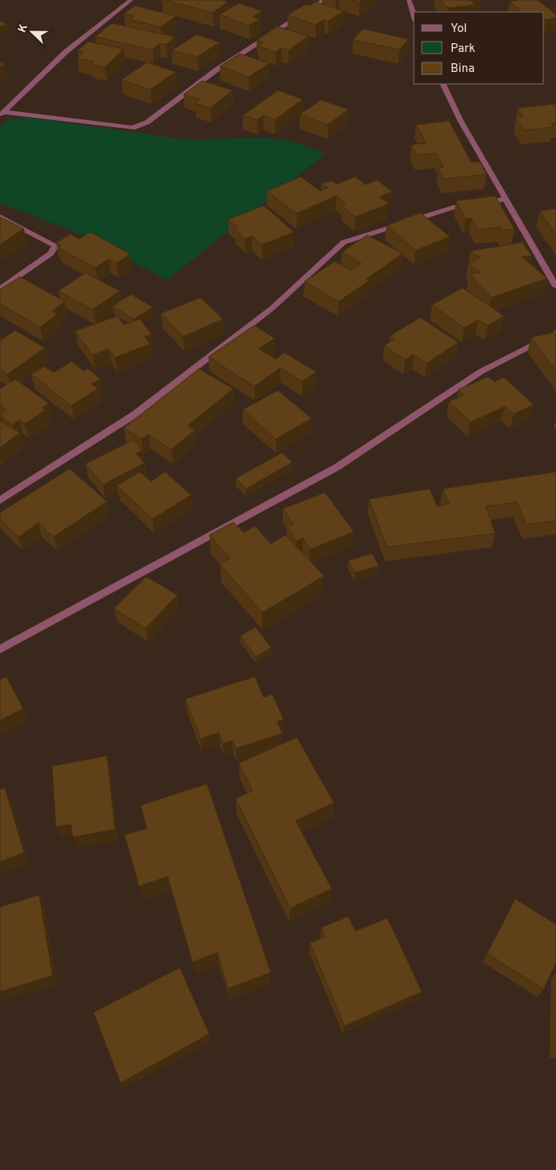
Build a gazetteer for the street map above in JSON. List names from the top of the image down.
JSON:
{
  "legend": ["Yol", "Park", "Bina"],
  "north": "left"
}
